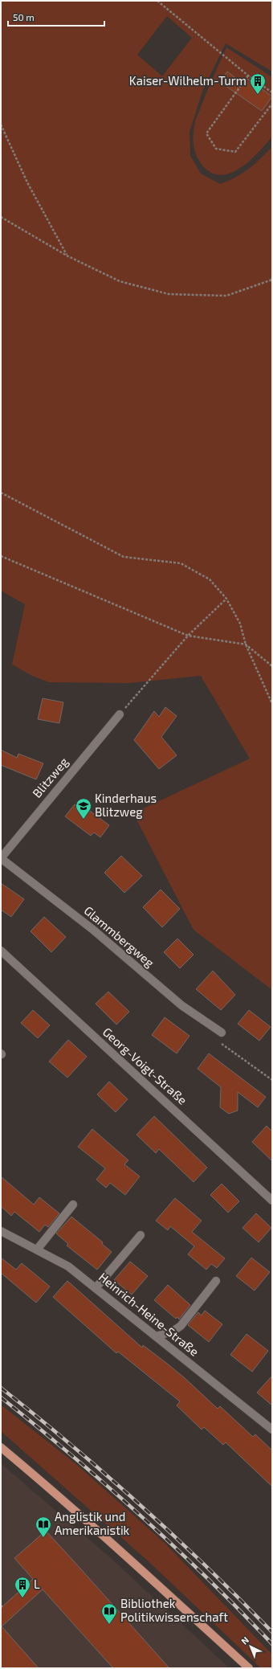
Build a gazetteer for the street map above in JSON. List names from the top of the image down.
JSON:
{
  "streets": {
    "street": [
      "Blitzweg",
      "Glammbergweg",
      "Georg-Voigt-Straße",
      "Heinrich-Heine-Straße"
    ]
  },
  "crossings": [
    ["Blitzweg", "Glammbergweg"]
  ],
  "places": {
    "building": ["Kaiser-Wilhelm-Turm", "L"],
    "school or university": ["Kinderhaus Blitzweg"],
    "library": ["Anglistik und Amerikanistik", "Bibliothek Politikwissenschaft"]
  },
  "scale_bar": "50 m",
  "north": "top left"
}
